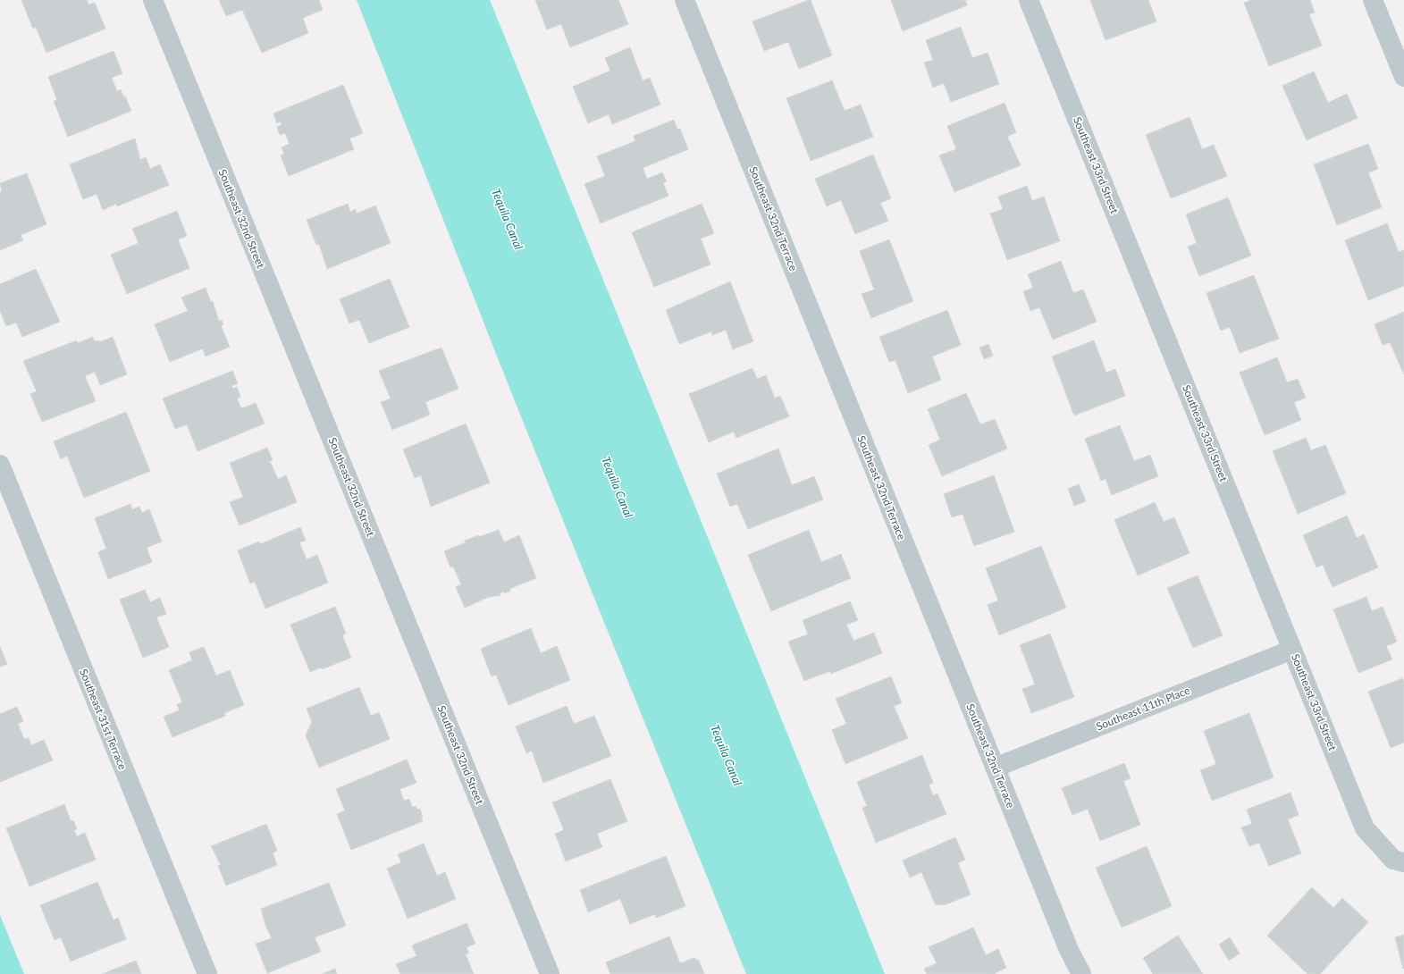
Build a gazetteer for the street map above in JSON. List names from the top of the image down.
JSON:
{
  "streets": {
    "street": [
      "Southeast 33rd Street",
      "Southeast 32nd Street",
      "Southeast 32nd Terrace",
      "Southeast 11th Place",
      "Southeast 31st Terrace"
    ]
  },
  "crossings": [
    ["Southeast 33rd Street", "Southeast 11th Place"],
    ["Southeast 32nd Terrace", "Southeast 11th Place"]
  ],
  "water": ["Tequila Canal"]
}
